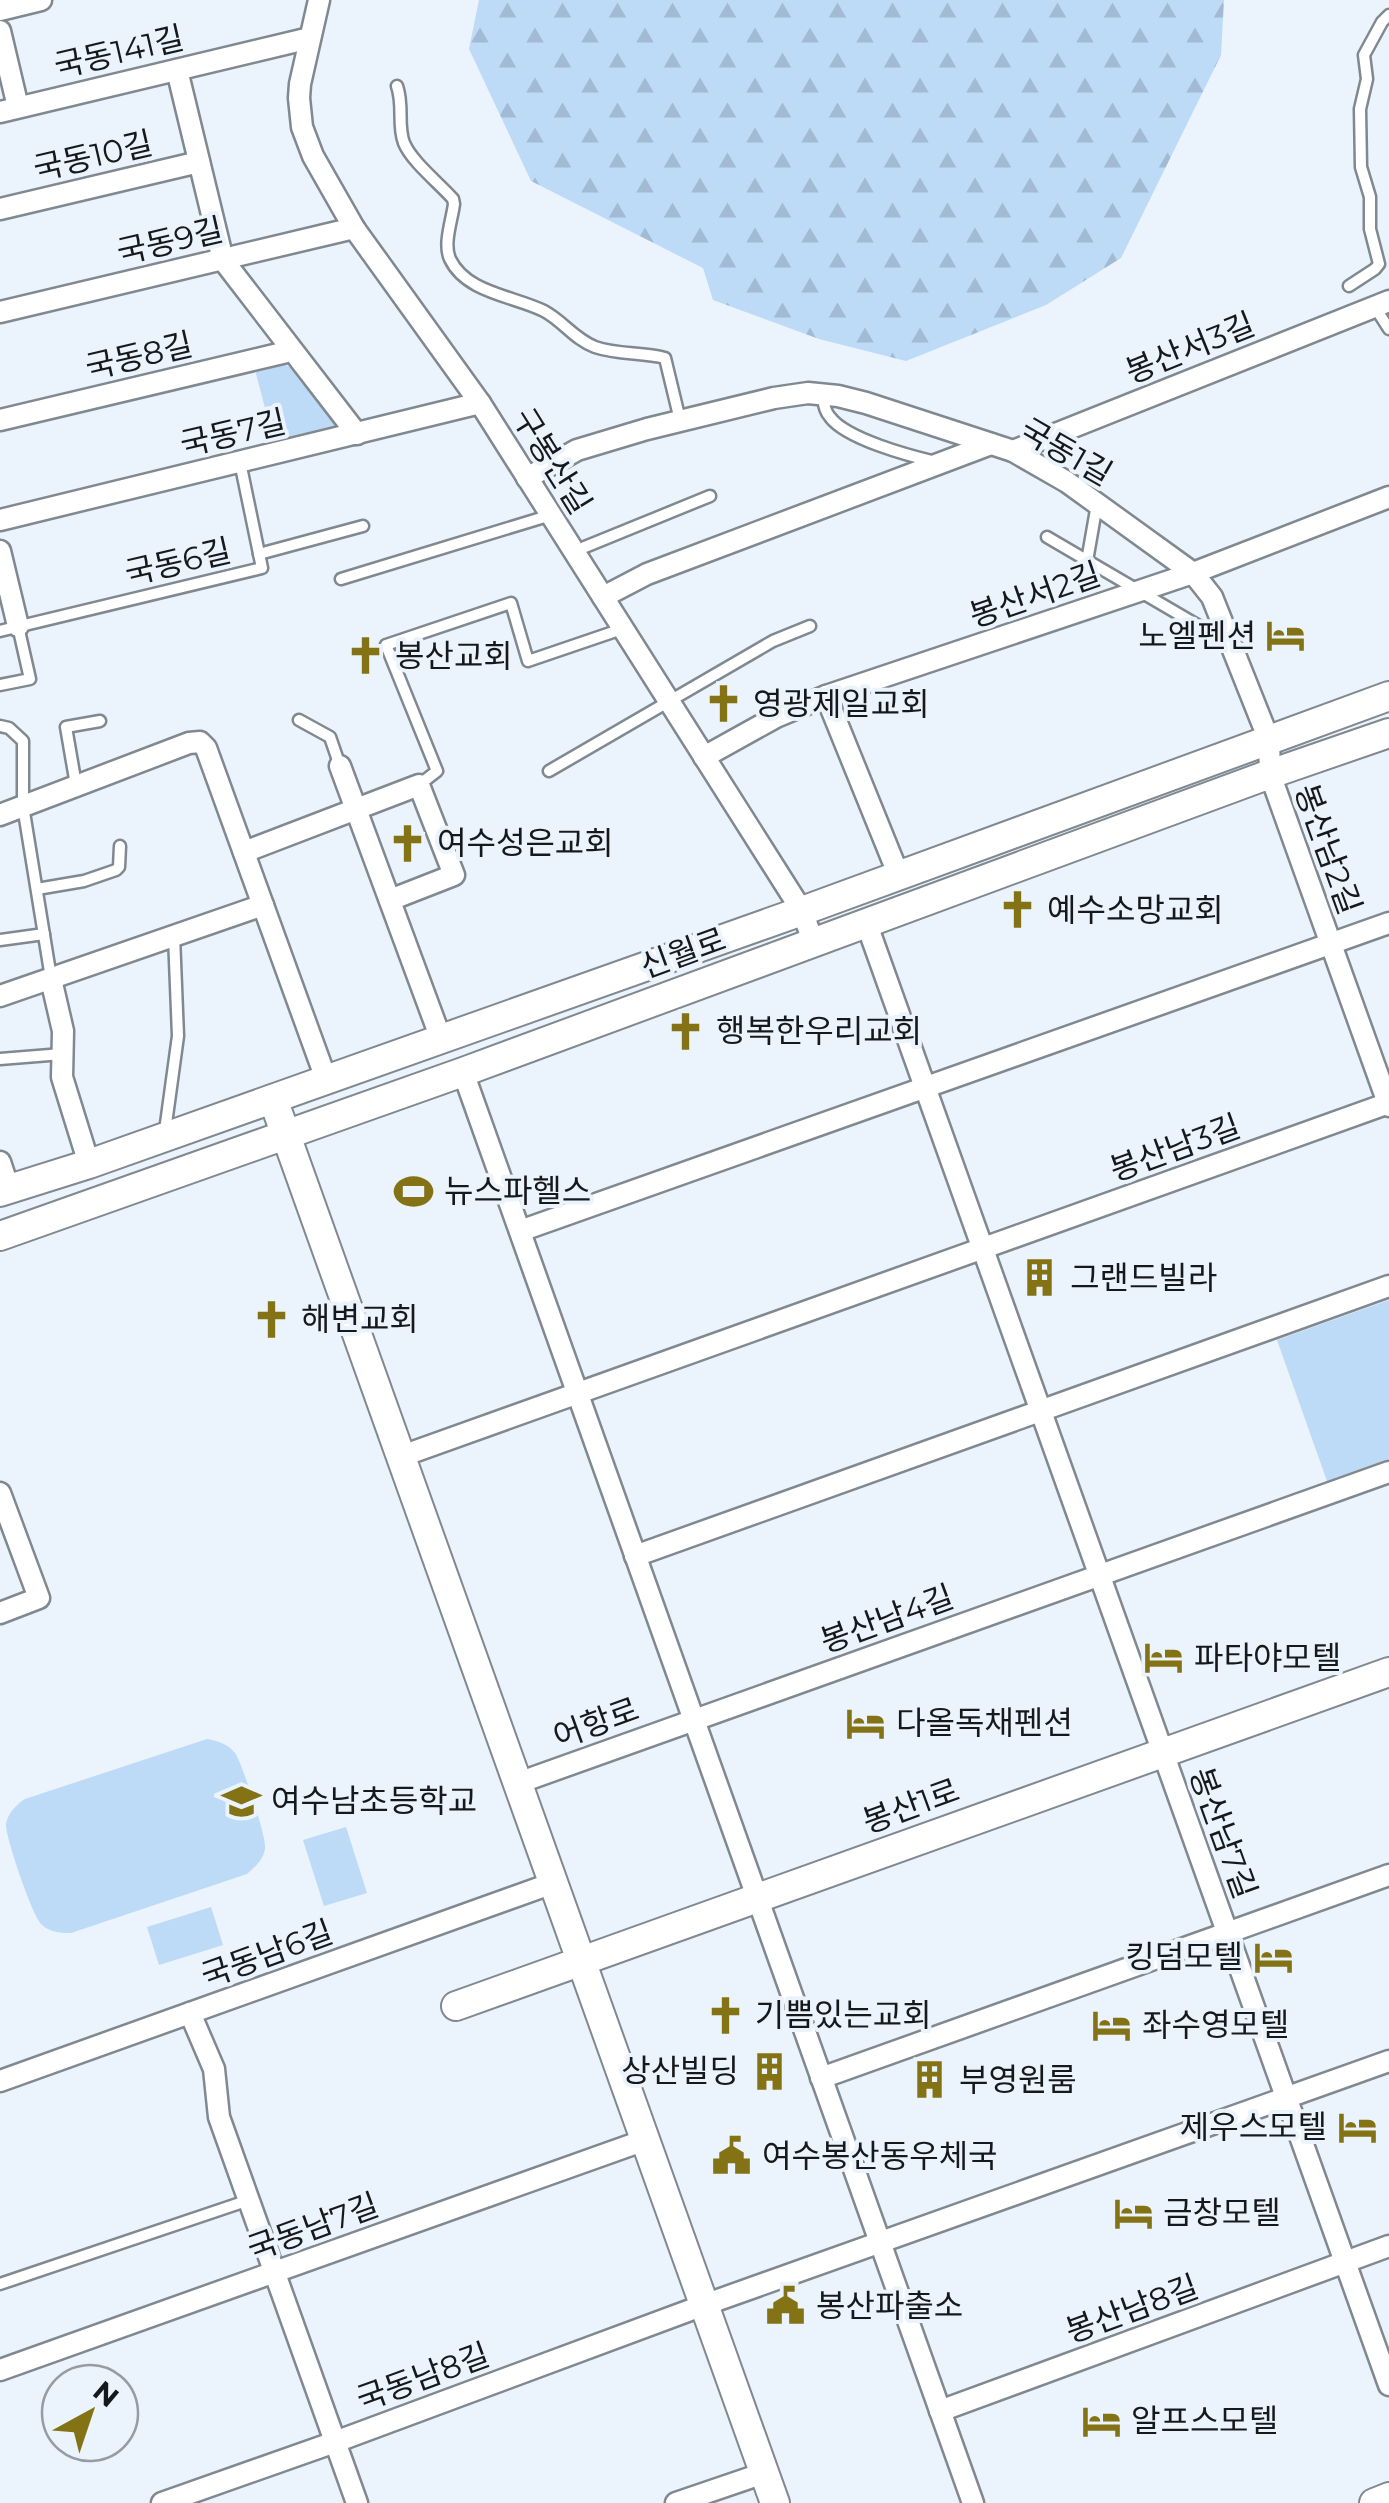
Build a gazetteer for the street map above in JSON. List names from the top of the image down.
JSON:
{
  "streets": {
    "street": [
      "국동141길",
      "국동10길",
      "국동9길",
      "봉산서3길",
      "국동8길",
      "국동7길",
      "국동1길",
      "구봉산길",
      "봉산서2길",
      "봉산남2길",
      "신월로",
      "봉산남3길",
      "봉산남4길",
      "어항로",
      "봉산1로",
      "봉산남7길",
      "국동남6길",
      "국동남7길",
      "봉산남8길",
      "국동남8길"
    ],
    "lane": ["국동6길"]
  },
  "crossings": [
    ["국동141길", "구봉산길"],
    ["국동9길", "구봉산길"],
    ["봉산서3길", "국동1길"],
    ["국동7길", "구봉산길"],
    ["국동7길", "국동6길"],
    ["국동1길", "구봉산길"],
    ["국동1길", "봉산서2길"],
    ["국동1길", "봉산남2길"],
    ["국동1길", "신월로"],
    ["구봉산길", "봉산서2길"],
    ["구봉산길", "신월로"],
    ["봉산남2길", "신월로"],
    ["봉산남2길", "봉산남3길"],
    ["봉산남4길", "어항로"],
    ["봉산1로", "봉산남7길"],
    ["봉산남7길", "봉산남8길"]
  ],
  "places": {
    "hotel": [
      "노엘펜션",
      "파타야모텔",
      "다올독채펜션",
      "킹덤모텔",
      "좌수영모텔",
      "제우스모텔",
      "금창모텔",
      "알프스모텔"
    ],
    "church": [
      "봉산교회",
      "영광제일교회",
      "여수성은교회",
      "예수소망교회",
      "행복한우리교회",
      "해변교회",
      "기쁨있는교회"
    ],
    "sports": ["뉴스파헬스"],
    "building": ["그랜드빌라", "상산빌딩", "부영원룸"],
    "school or university": ["여수남초등학교"],
    "public building": ["여수봉산동우체국", "봉산파출소"]
  },
  "north": "top right"
}
